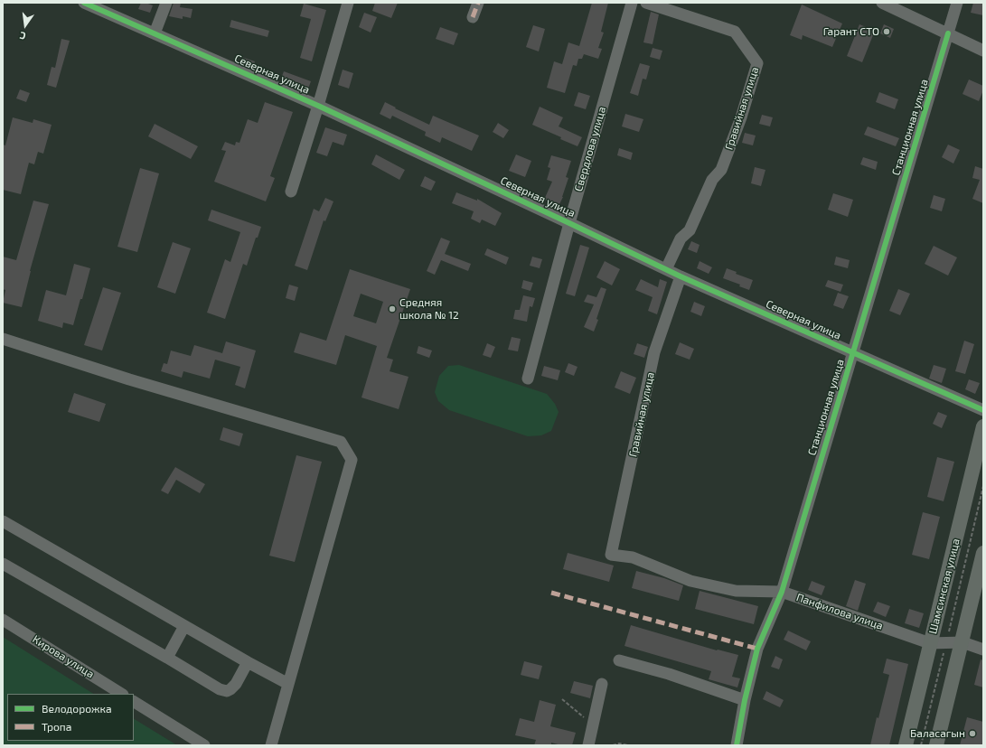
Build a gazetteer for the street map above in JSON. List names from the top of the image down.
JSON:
{
  "streets": {
    "main road": ["Шамсинская улица"],
    "street": [
      "Северная улица",
      "Гравийная улица",
      "Станционная улица",
      "Свердлова улица",
      "Панфилова улица",
      "Кирова улица"
    ]
  },
  "crossings": [
    ["Северная улица", "Гравийная улица"],
    ["Северная улица", "Станционная улица"],
    ["Северная улица", "Свердлова улица"],
    ["Гравийная улица", "Панфилова улица"],
    ["Станционная улица", "Панфилова улица"],
    ["Шамсинская улица", "Панфилова улица"]
  ],
  "places": ["Гарант СТО", "Средняя школа № 12", "Баласагын"],
  "legend": ["Велодорожка", "Тропа"],
  "north": "bottom"
}
